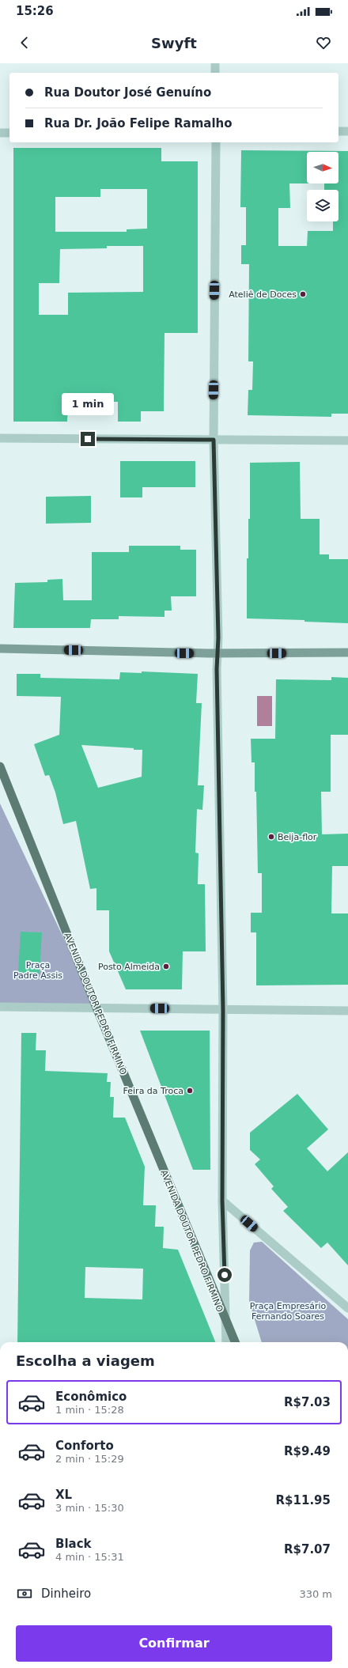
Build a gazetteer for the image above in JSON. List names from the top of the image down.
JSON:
{
  "streets": {
    "main road": ["AVENIDA DOUTOR PEDRO FIRMINO"]
  },
  "parks": ["Praça Padre Assis", "Praça Empresário Fernando Soares"],
  "places": [
    "Ateliê de Doces",
    "Beija-flor",
    "Posto Almeida",
    "Feira da Troca"
  ],
  "north": "right",
  "page": {
    "status": "15:26",
    "header": "Swyft",
    "banner": ["Rua Doutor José Genuíno", "Rua Dr. João Felipe Ramalho"],
    "bubble": "1 min",
    "heading": "Escolha a viagem",
    "list": [
      {
        "name": "Econômico",
        "note": "1 min · 15:28",
        "value": "R$7.03"
      },
      {
        "name": "Conforto",
        "note": "2 min · 15:29",
        "value": "R$9.49"
      },
      {
        "name": "XL",
        "note": "3 min · 15:30",
        "value": "R$11.95"
      },
      {
        "name": "Black",
        "note": "4 min · 15:31",
        "value": "R$7.07"
      }
    ],
    "pay": ["Dinheiro", "330 m"],
    "buttons": "Confirmar"
  }
}
